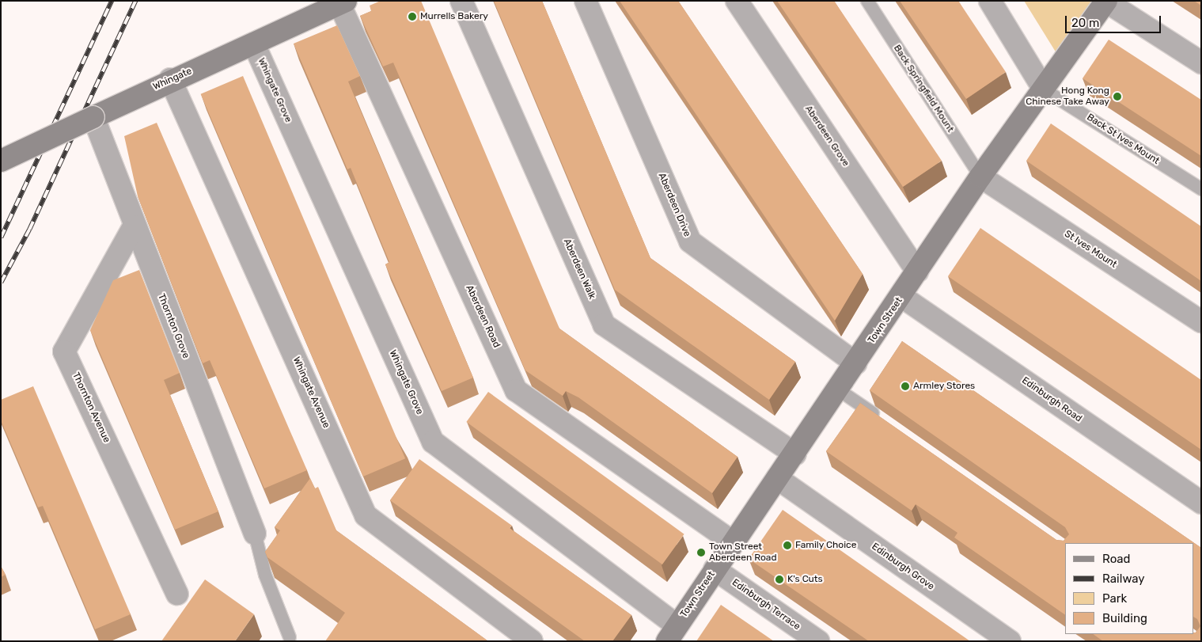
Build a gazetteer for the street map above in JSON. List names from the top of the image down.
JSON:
{
  "streets": {
    "street": [
      "Whingate",
      "Whingate Grove",
      "Aberdeen Grove",
      "Aberdeen Drive",
      "St Ives Mount",
      "Aberdeen Walk",
      "Aberdeen Road",
      "Town Street",
      "Thornton Grove",
      "Whingate Avenue",
      "Edinburgh Road",
      "Thornton Avenue",
      "Edinburgh Grove",
      "Edinburgh Terrace"
    ],
    "lane": ["Back Springfield Mount", "Back St Ives Mount"]
  },
  "crossings": [
    ["Whingate", "Whingate Grove"],
    ["Whingate", "Aberdeen Road"],
    ["Whingate", "Thornton Grove"],
    ["Whingate", "Whingate Avenue"],
    ["Back Springfield Mount", "St Ives Mount"],
    ["Back Springfield Mount", "Town Street"],
    ["Whingate Grove", "Town Street"],
    ["Aberdeen Grove", "Town Street"],
    ["Back St Ives Mount", "Town Street"],
    ["Aberdeen Drive", "Town Street"],
    ["St Ives Mount", "Town Street"],
    ["Aberdeen Walk", "Town Street"],
    ["Aberdeen Road", "Town Street"],
    ["Town Street", "Edinburgh Road"],
    ["Town Street", "Edinburgh Grove"],
    ["Town Street", "Edinburgh Terrace"],
    ["Thornton Grove", "Thornton Avenue"]
  ],
  "places": [
    "Murrells Bakery",
    "Hong Kong Chinese Take Away",
    "Armley Stores",
    "Family Choice",
    "Town Street Aberdeen Road",
    "K's Cuts"
  ],
  "legend": [
    "Road",
    "Railway",
    "Park",
    "Building"
  ],
  "scale_bar": "20 m"
}
